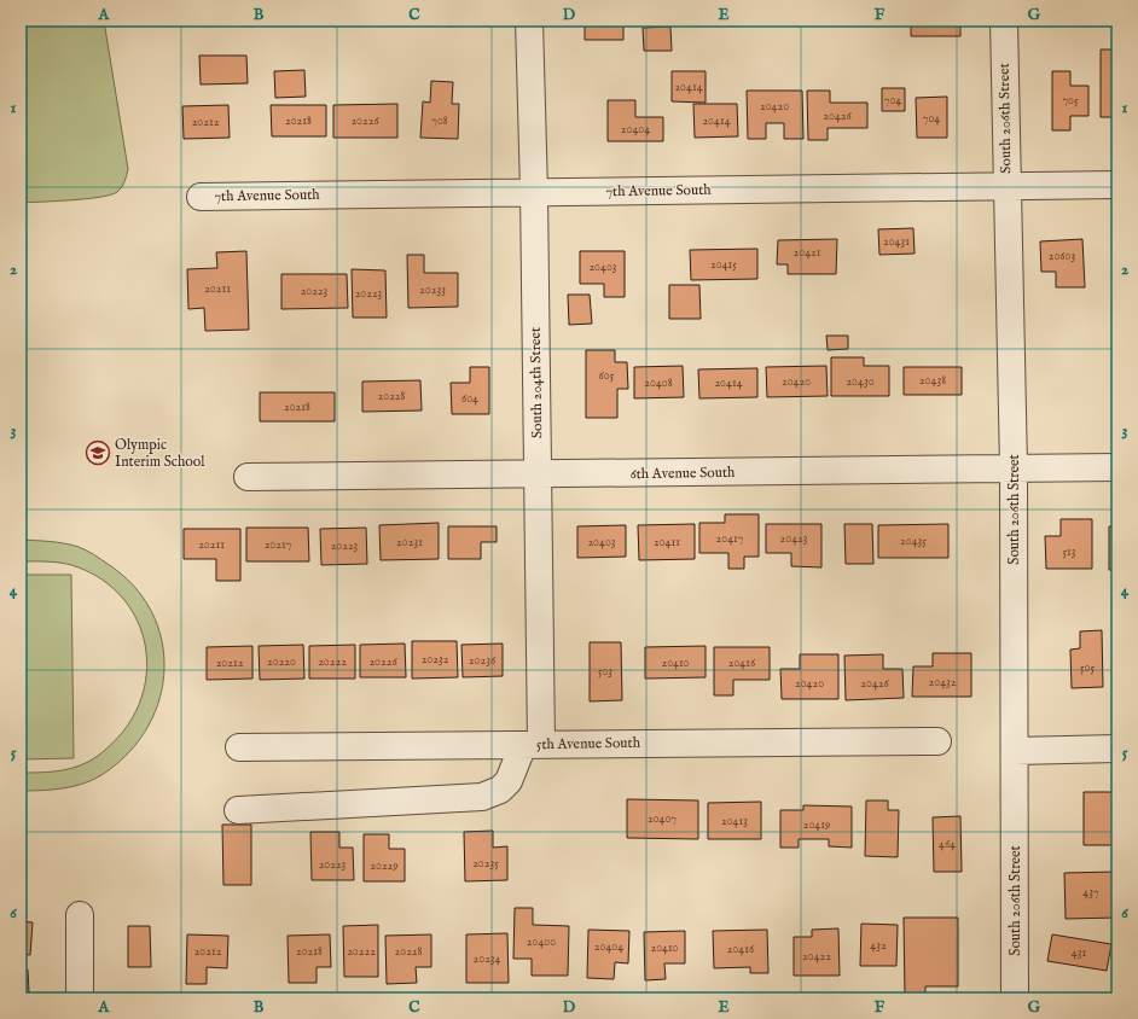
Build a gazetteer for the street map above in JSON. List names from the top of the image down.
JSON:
{
  "streets": {
    "street": [
      "South 206th Street",
      "7th Avenue South",
      "South 204th Street",
      "6th Avenue South",
      "5th Avenue South"
    ]
  },
  "crossings": [
    ["South 206th Street", "7th Avenue South"],
    ["South 206th Street", "6th Avenue South"],
    ["7th Avenue South", "South 204th Street"],
    ["South 204th Street", "6th Avenue South"],
    ["South 204th Street", "5th Avenue South"]
  ],
  "places": {
    "school or university": ["Olympic Interim School"]
  },
  "house_numbers": [
    "20414",
    "704",
    "705",
    "20420",
    "20426",
    "704",
    "20218",
    "20226",
    "708",
    "20414",
    "20212",
    "20404",
    "20431",
    "20421",
    "20603",
    "20415",
    "20403",
    "20211",
    "20233",
    "20223",
    "20223",
    "605",
    "20438",
    "20420",
    "20430",
    "20408",
    "20414",
    "20228",
    "604",
    "20218",
    "20417",
    "20423",
    "20435",
    "20231",
    "20403",
    "20411",
    "20211",
    "20217",
    "20223",
    "513",
    "20232",
    "20236",
    "20220",
    "20222",
    "20226",
    "20212",
    "20410",
    "20416",
    "505",
    "503",
    "20432",
    "20420",
    "20426",
    "20407",
    "20413",
    "20419",
    "464",
    "20235",
    "20223",
    "20229",
    "437",
    "20400",
    "432",
    "20404",
    "20410",
    "20416",
    "20212",
    "20218",
    "20222",
    "20228",
    "431",
    "20422",
    "20234"
  ],
  "grid": {
    "columns": [
      "A",
      "B",
      "C",
      "D",
      "E",
      "F",
      "G"
    ],
    "rows": [
      "1",
      "2",
      "3",
      "4",
      "5",
      "6"
    ]
  }
}
